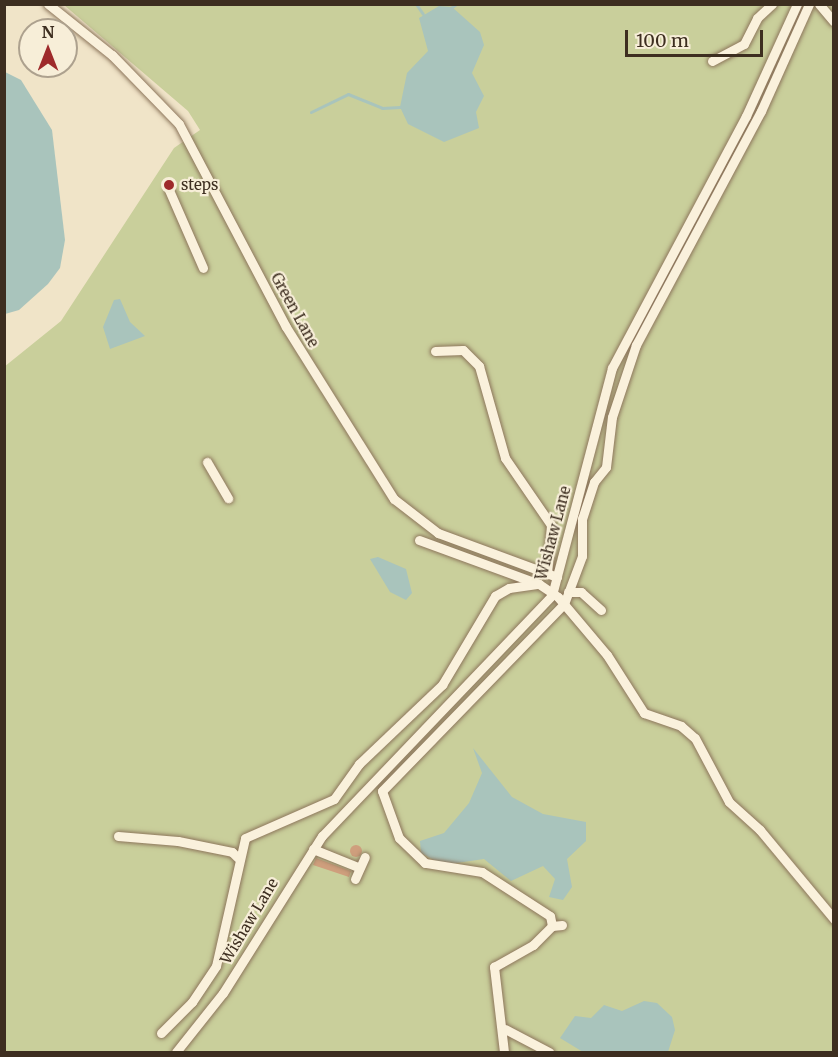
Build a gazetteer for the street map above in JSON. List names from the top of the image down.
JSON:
{
  "streets": {
    "street": ["Green Lane", "Wishaw Lane"]
  },
  "crossings": [
    ["Green Lane", "Wishaw Lane"]
  ],
  "places": ["steps"],
  "scale_bar": "100 m",
  "north": "top"
}
